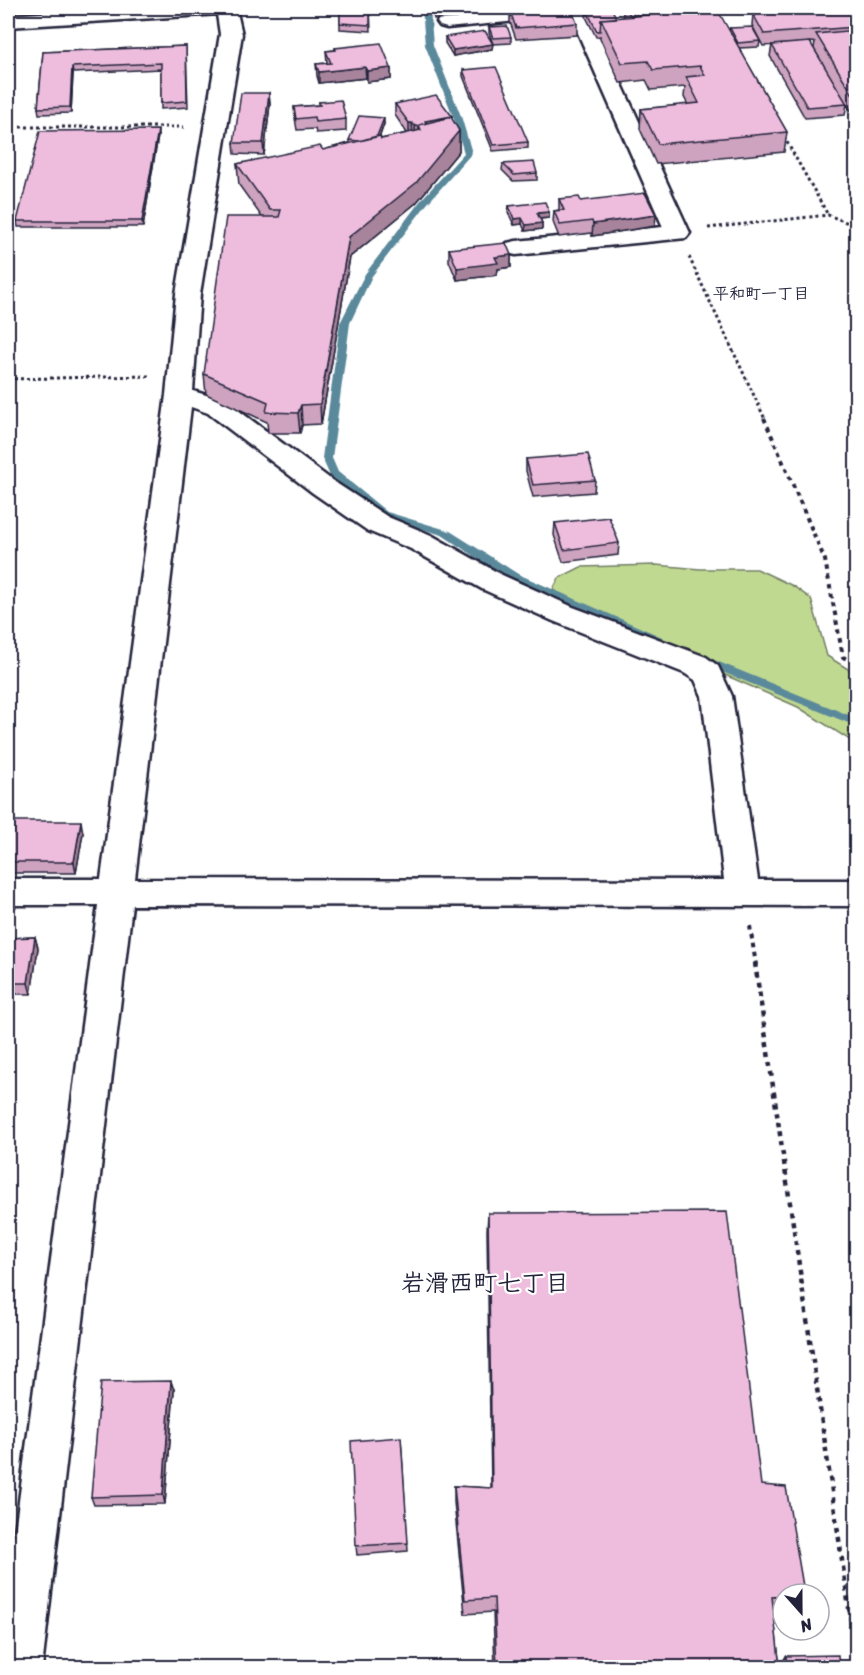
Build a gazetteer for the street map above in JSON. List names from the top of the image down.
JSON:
{
  "districts": ["平和町一丁目", "岩滑西町七丁目"],
  "north": "bottom"
}
